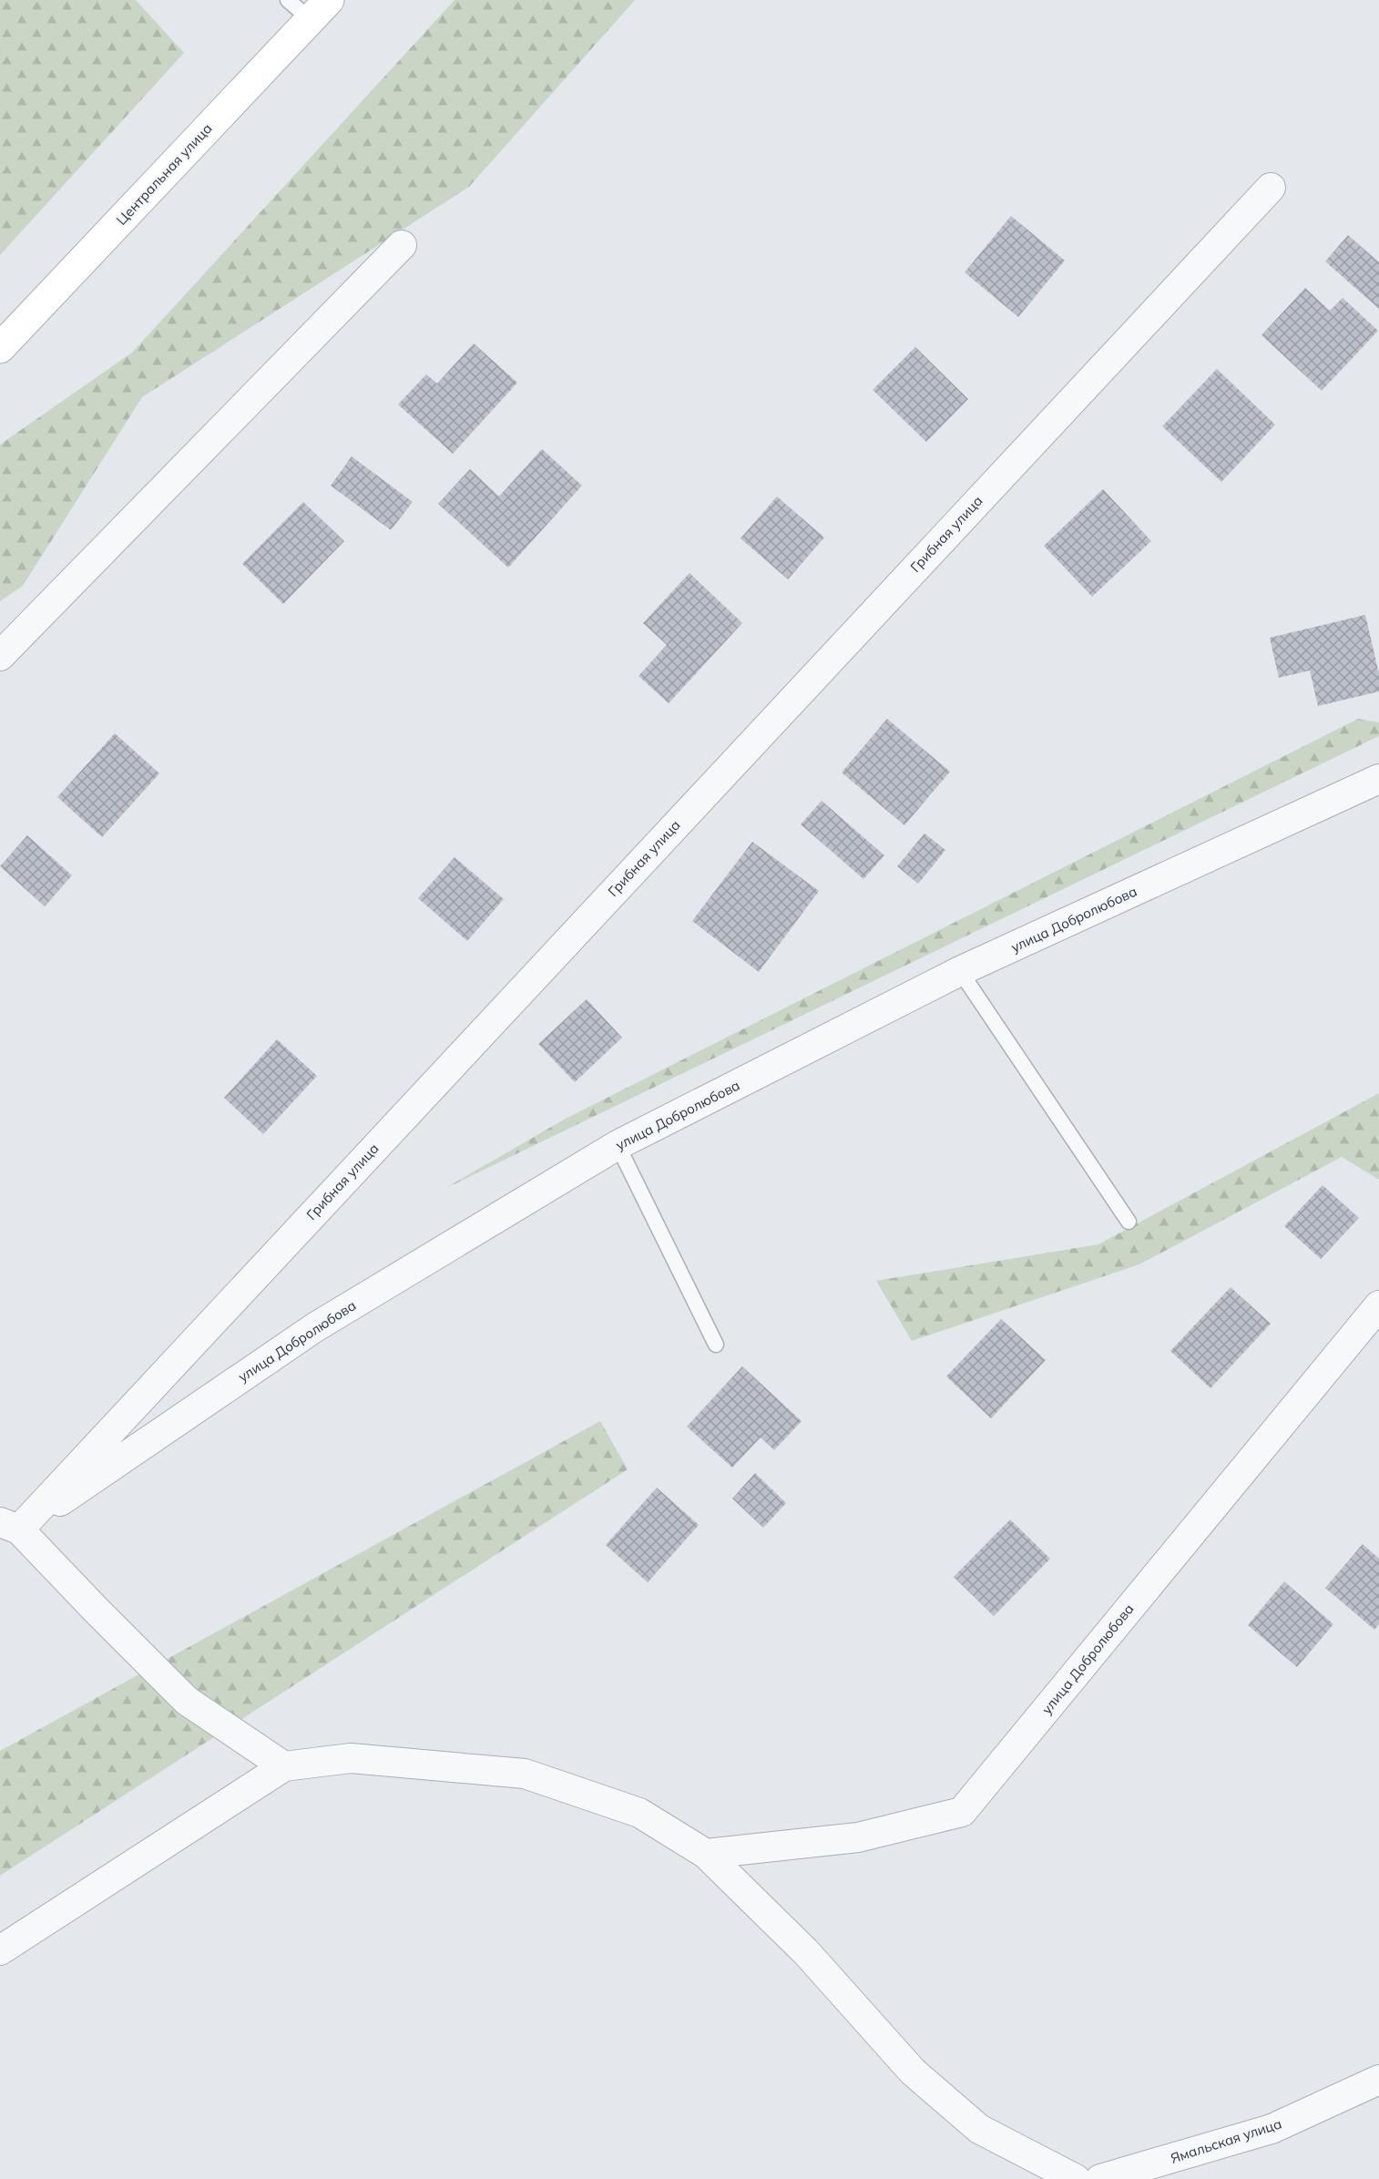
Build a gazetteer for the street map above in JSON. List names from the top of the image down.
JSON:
{
  "streets": {
    "main road": ["Центральная улица"],
    "street": ["Грибная улица", "улица Добролюбова", "Ямальская улица"]
  },
  "crossings": [
    ["Грибная улица", "улица Добролюбова"]
  ]
}
